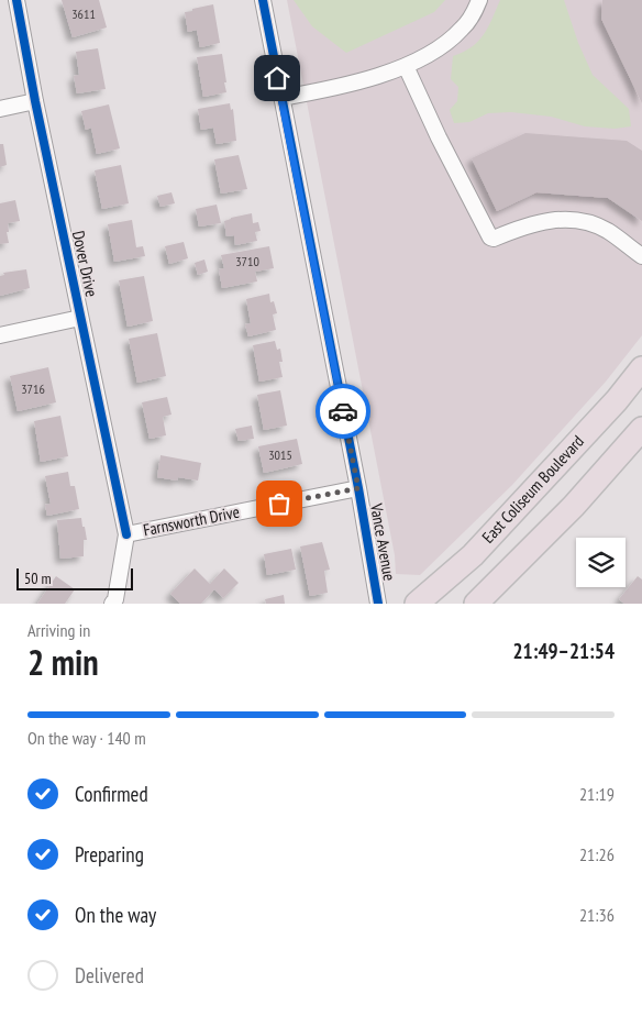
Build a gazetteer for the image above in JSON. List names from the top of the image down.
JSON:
{
  "streets": {
    "highway": ["East Coliseum Boulevard"],
    "street": ["Dover Drive", "Farnsworth Drive", "Vance Avenue"]
  },
  "crossings": [
    ["Dover Drive", "Farnsworth Drive"],
    ["Farnsworth Drive", "Vance Avenue"]
  ],
  "house_numbers": [
    "3611",
    "3710",
    "3716",
    "3015"
  ],
  "scale_bar": "50 m",
  "page": {
    "scale": "50 m",
    "heading": ["2 min", "Arriving in", "21:49–21:54"],
    "bar": "On the way · 140 m",
    "list": [
      ["Confirmed", "21:19"],
      ["Preparing", "21:26"],
      ["On the way", "21:36"],
      "Delivered"
    ]
  }
}
